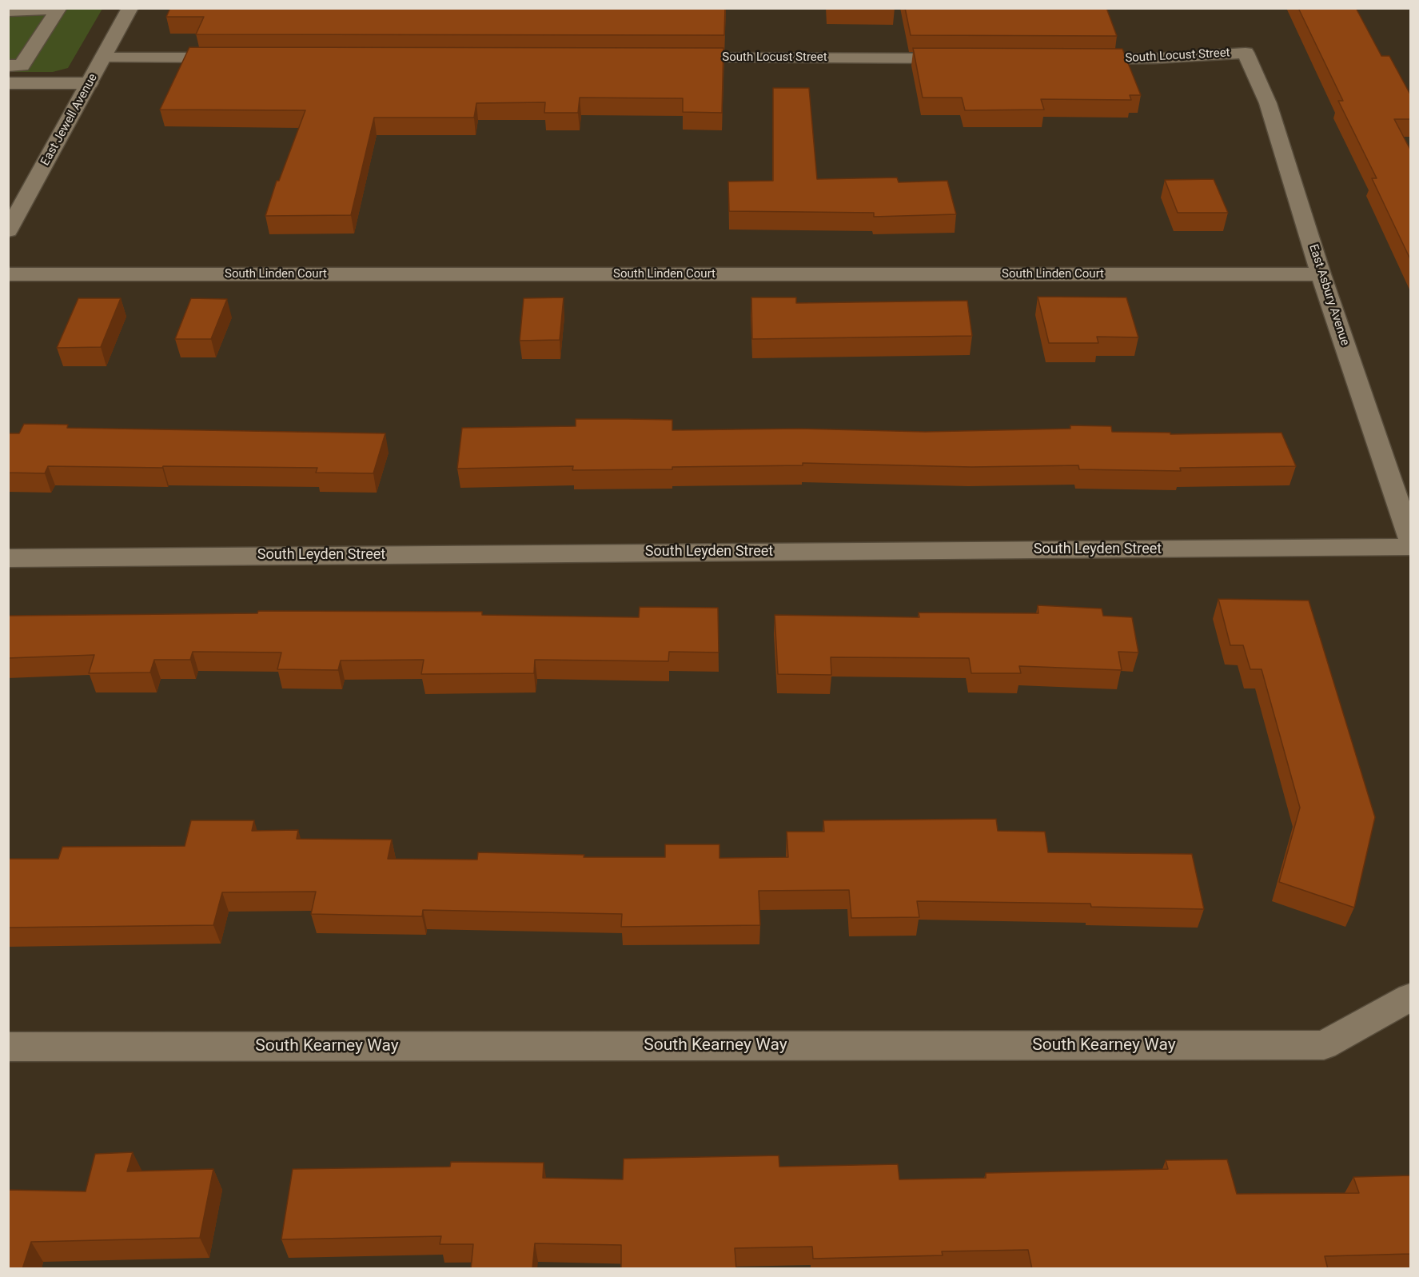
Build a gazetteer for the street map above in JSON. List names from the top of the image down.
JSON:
{
  "streets": {
    "street": [
      "South Locust Street",
      "East Jewell Avenue",
      "South Linden Court",
      "East Asbury Avenue",
      "South Leyden Street",
      "South Kearney Way"
    ]
  },
  "crossings": [
    ["South Locust Street", "East Asbury Avenue"],
    ["South Linden Court", "East Asbury Avenue"]
  ]
}
